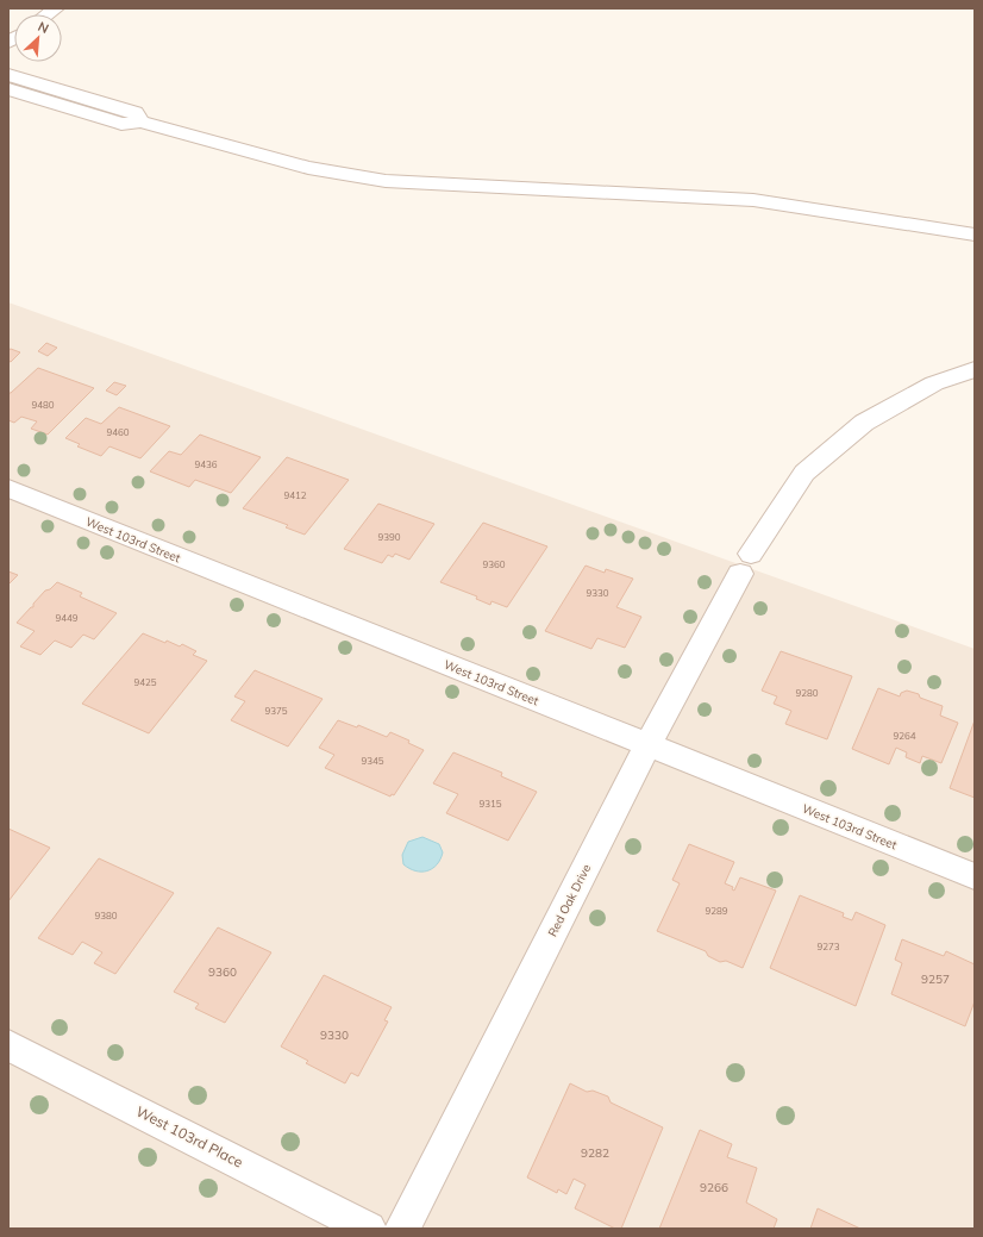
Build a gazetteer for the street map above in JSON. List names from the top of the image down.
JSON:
{
  "streets": {
    "street": ["West 103rd Street", "Red Oak Drive", "West 103rd Place"]
  },
  "crossings": [
    ["West 103rd Street", "Red Oak Drive"]
  ],
  "house_numbers": [
    "9480",
    "9460",
    "9436",
    "9412",
    "9390",
    "9360",
    "9330",
    "9449",
    "9425",
    "9280",
    "9375",
    "9264",
    "9345",
    "9315",
    "9289",
    "9380",
    "9273",
    "9360",
    "9257",
    "9330",
    "9282",
    "9266"
  ],
  "north": "top right"
}
